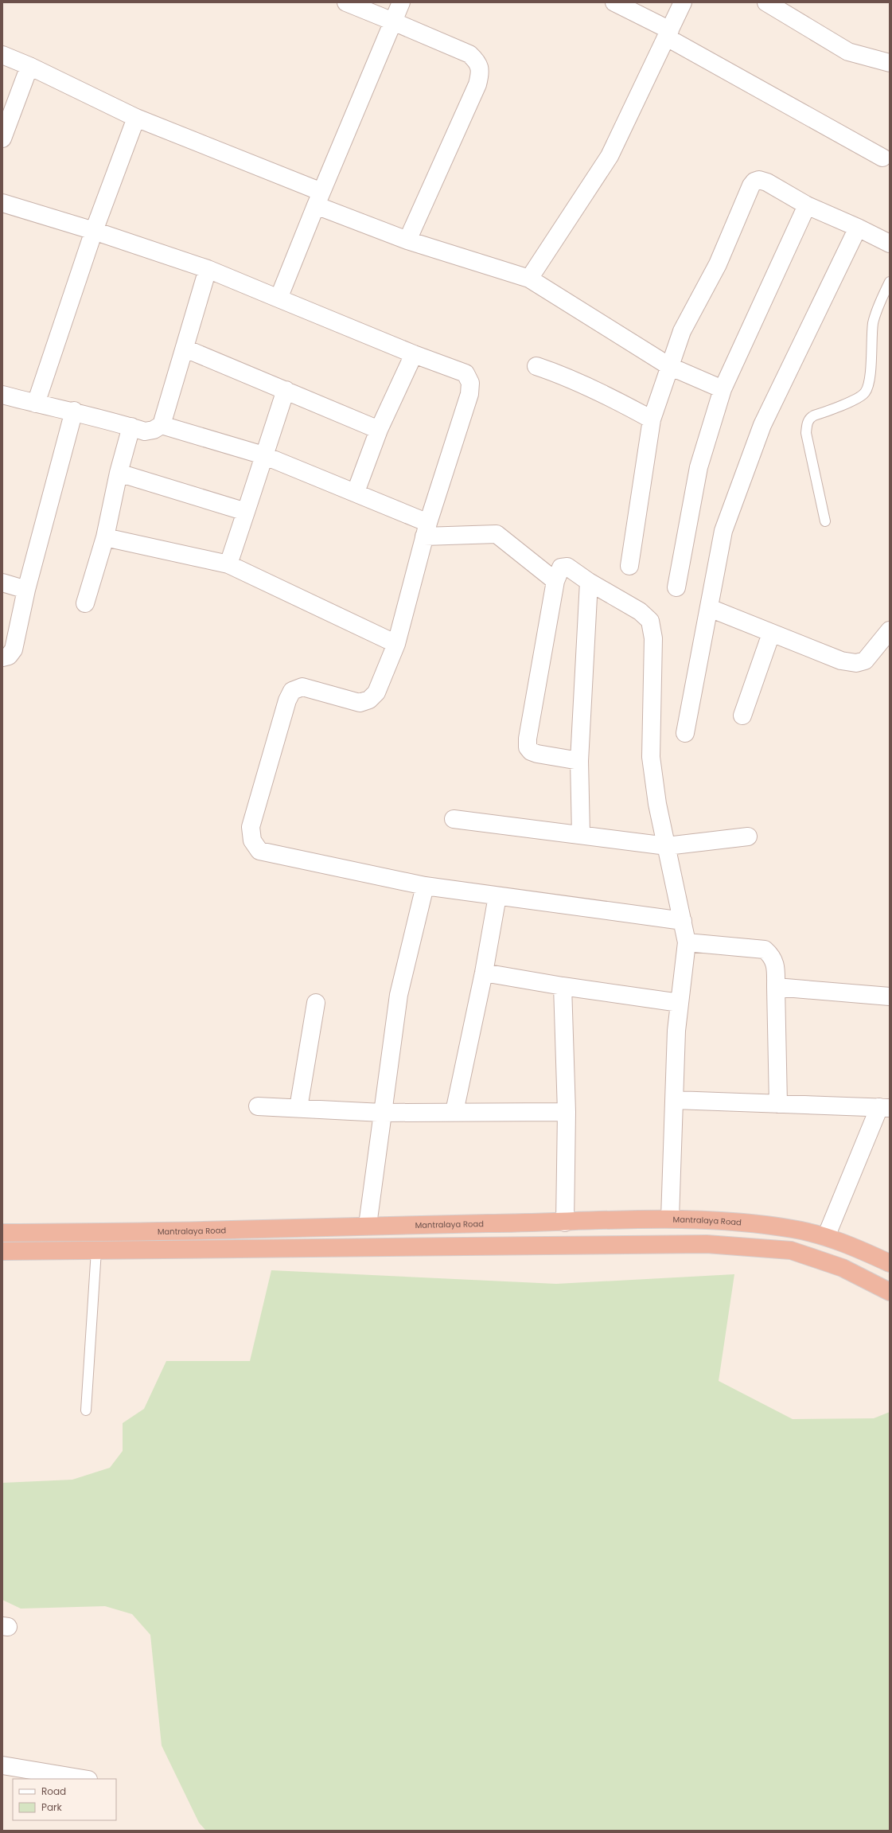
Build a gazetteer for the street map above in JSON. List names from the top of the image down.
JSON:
{
  "streets": {
    "highway": ["Mantralaya Road"]
  },
  "legend": ["Road", "Park"]
}
